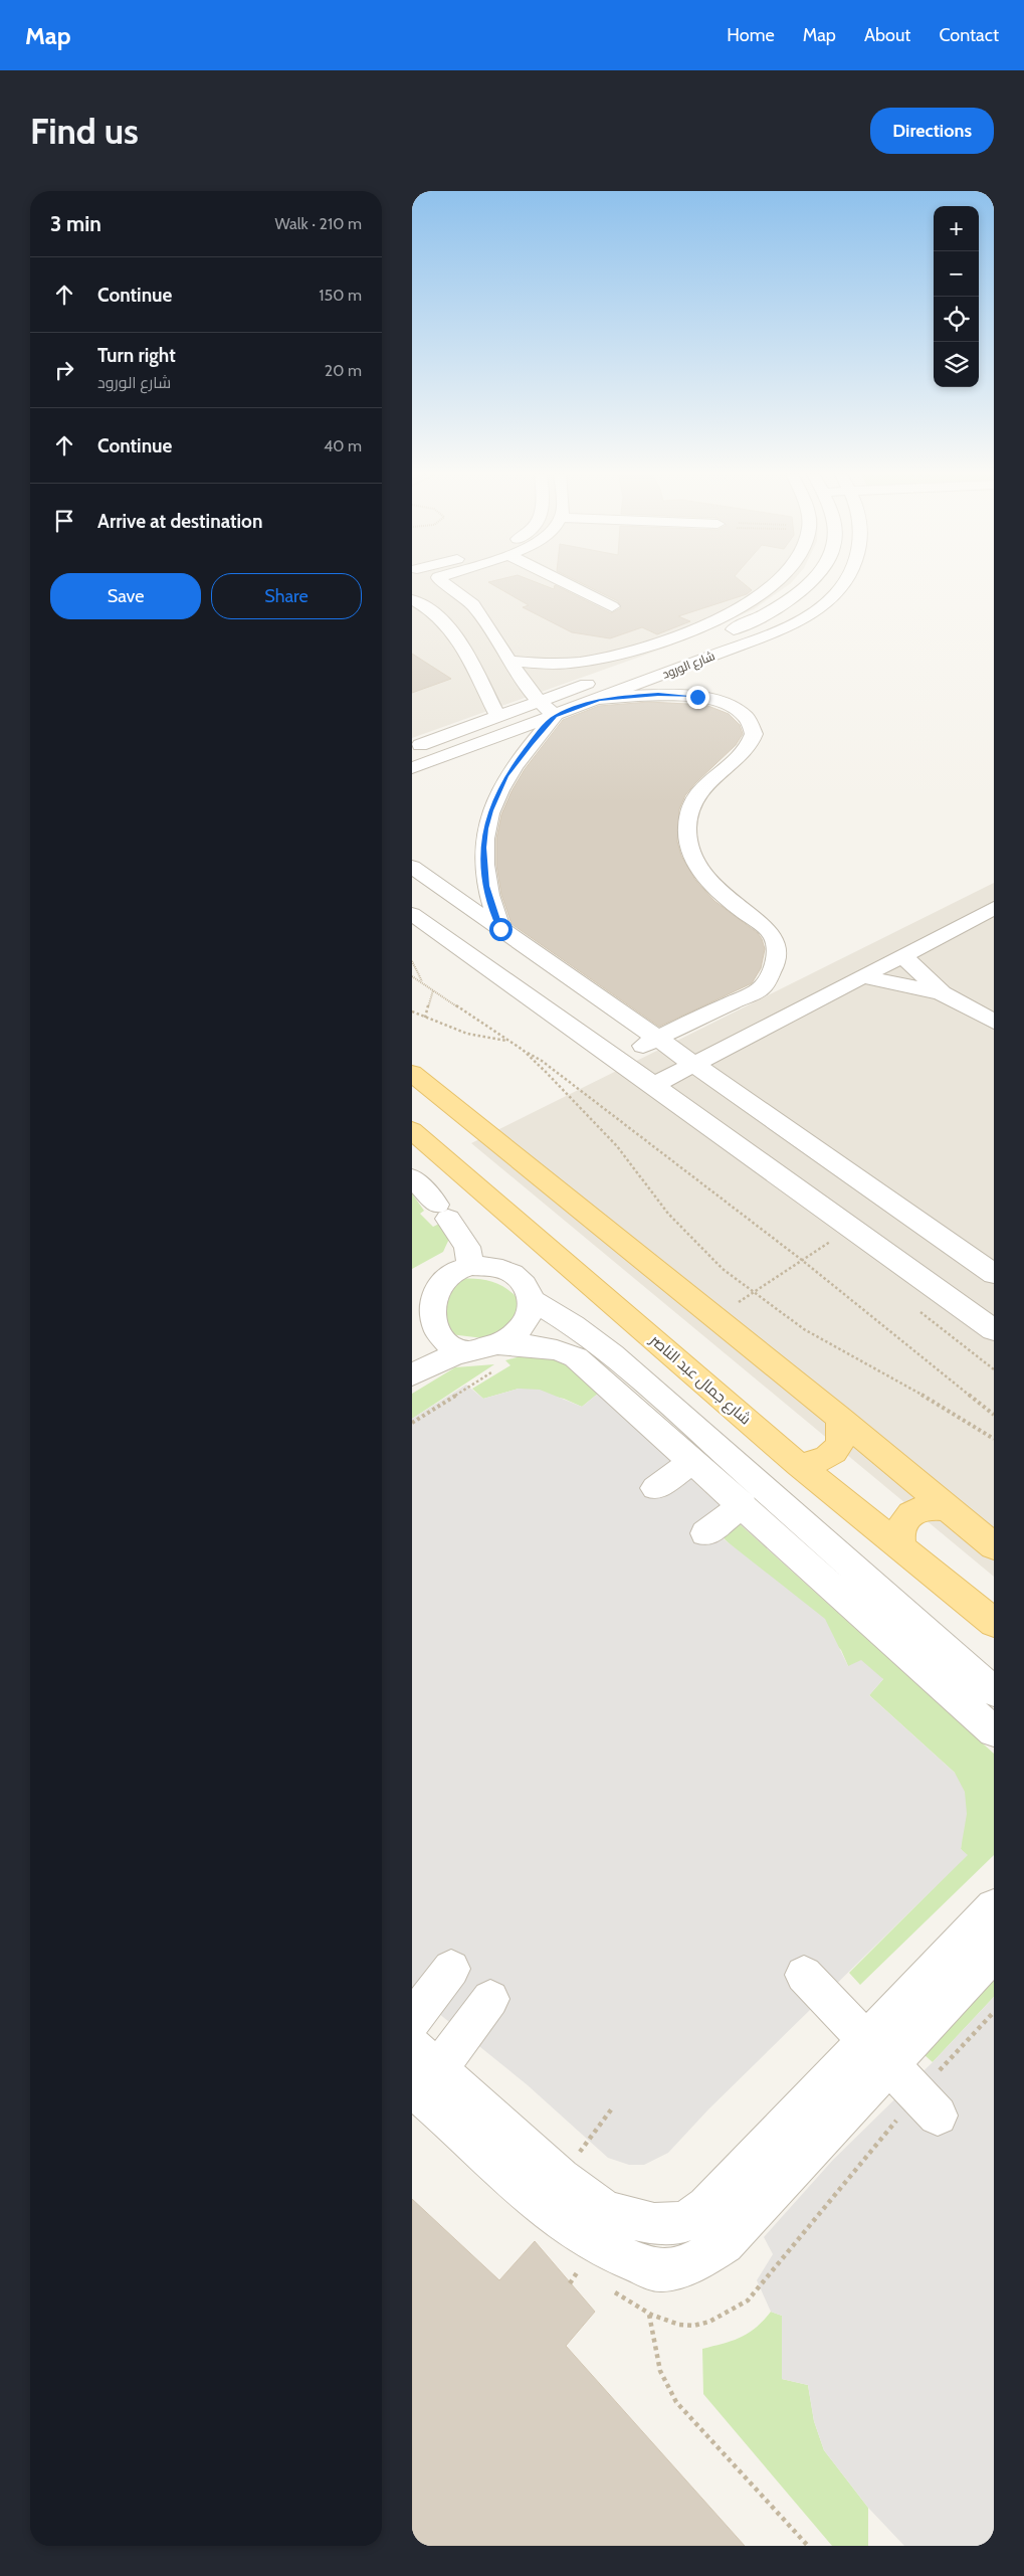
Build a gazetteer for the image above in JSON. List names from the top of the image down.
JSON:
{
  "streets": {
    "main road": ["شارع جمال عبد الناصر"],
    "street": ["شارع الورود"]
  },
  "page": {
    "header": "Map",
    "nav": [
      "Home",
      "Map",
      "About",
      "Contact"
    ],
    "buttons": [
      "Directions",
      ["Save", "Share"]
    ],
    "title": "Find us",
    "heading": ["3 min", "Walk · 210 m"],
    "map_buttons": ["+", "−"],
    "list": [
      ["Continue", "150 m"],
      ["Turn right", "شارع الورود", "20 m"],
      ["Continue", "40 m"],
      "Arrive at destination"
    ]
  }
}
